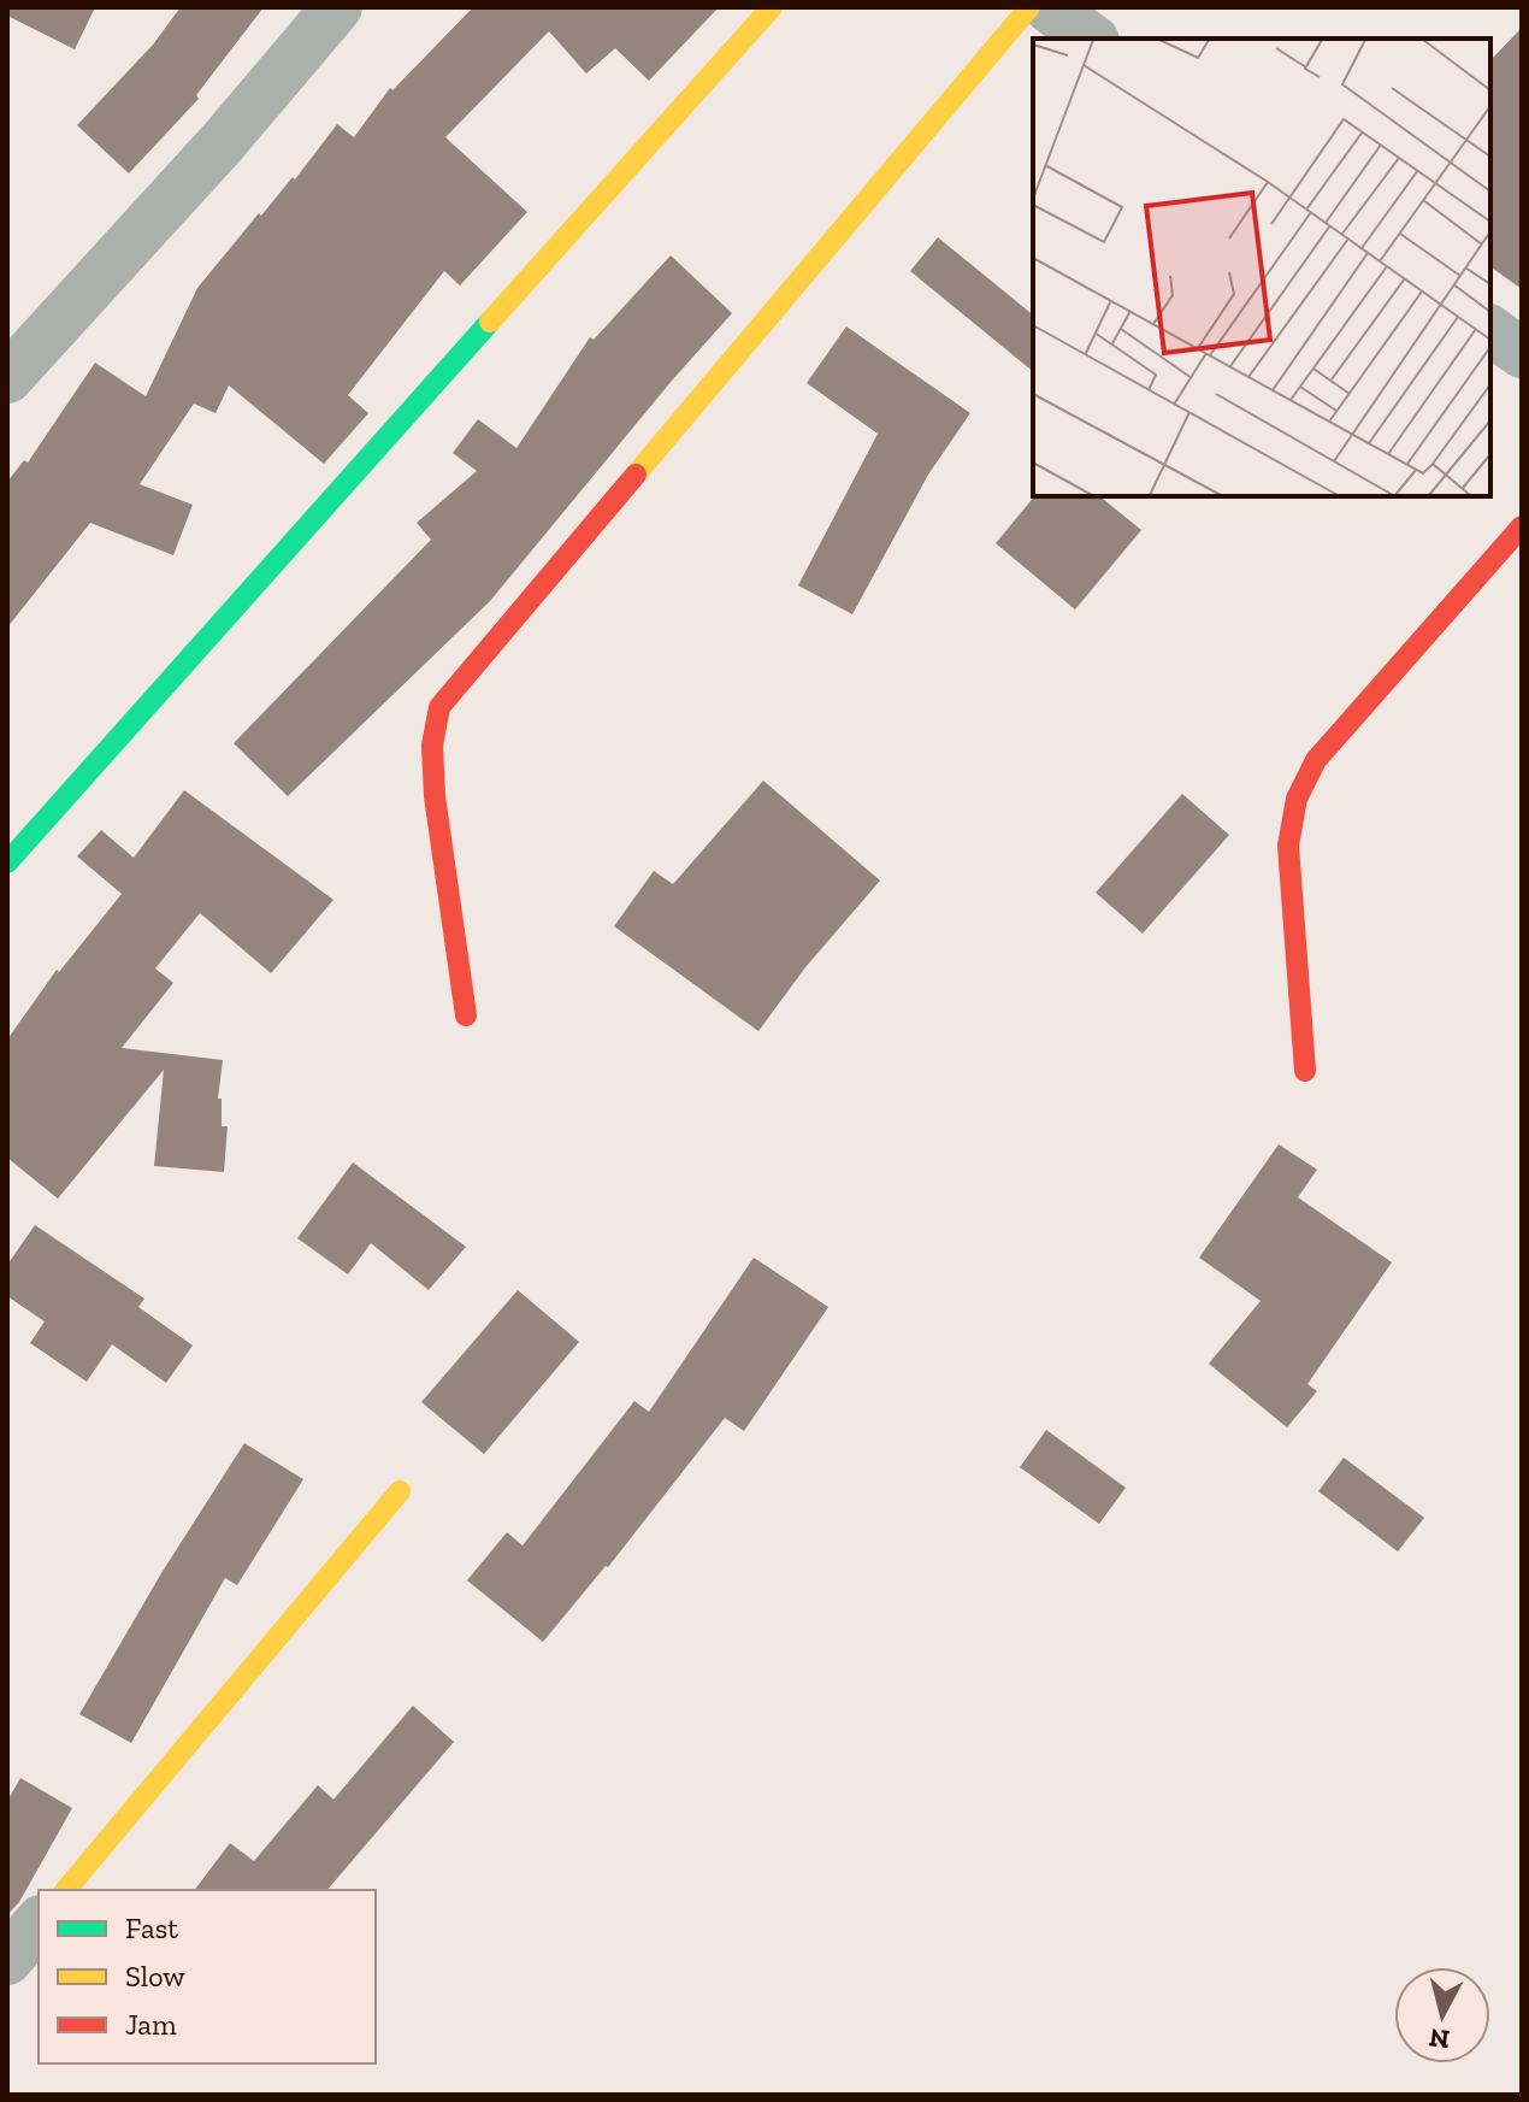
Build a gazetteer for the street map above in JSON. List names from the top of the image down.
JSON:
{
  "legend": ["Fast", "Slow", "Jam"],
  "north": "bottom"
}
